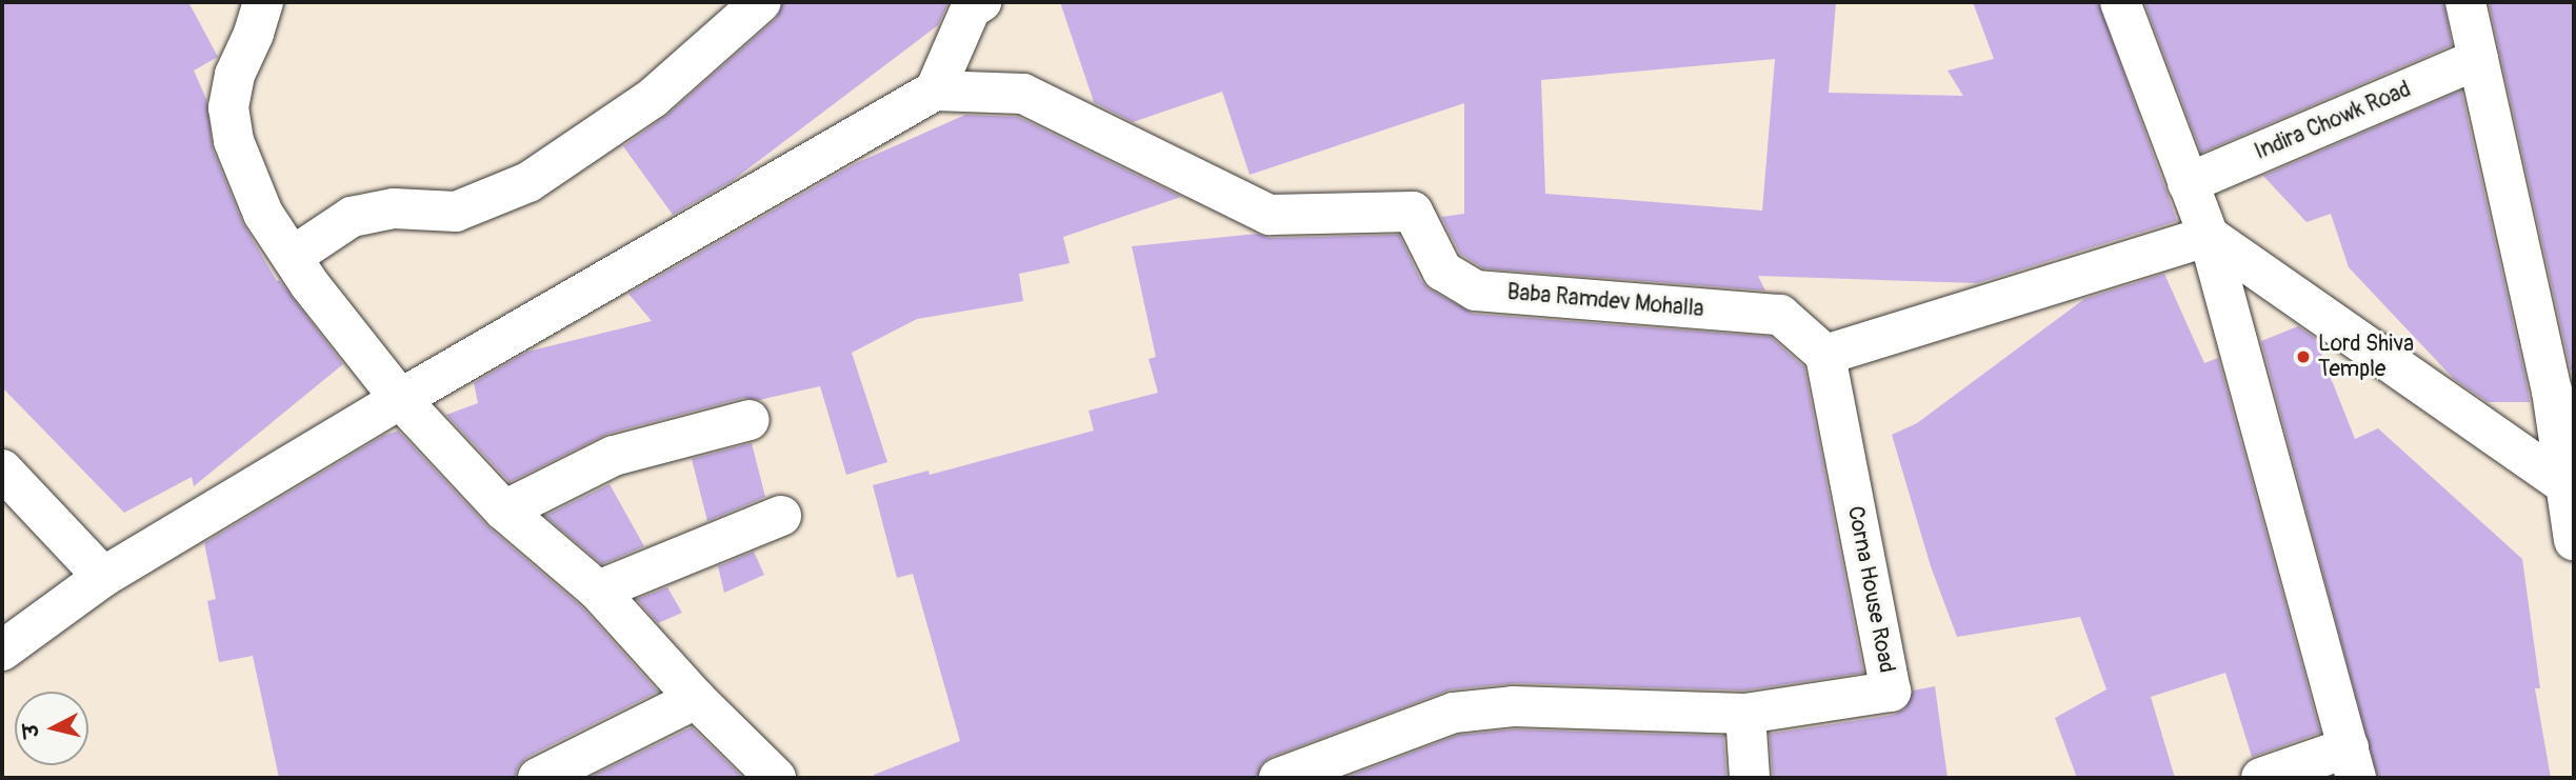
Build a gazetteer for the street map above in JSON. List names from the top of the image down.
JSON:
{
  "streets": {
    "street": ["Indira Chowk Road", "Baba Ramdev Mohalla", "Corna House Road"]
  },
  "crossings": [
    ["Baba Ramdev Mohalla", "Corna House Road"]
  ],
  "places": ["Lord Shiva Temple"],
  "north": "left"
}
